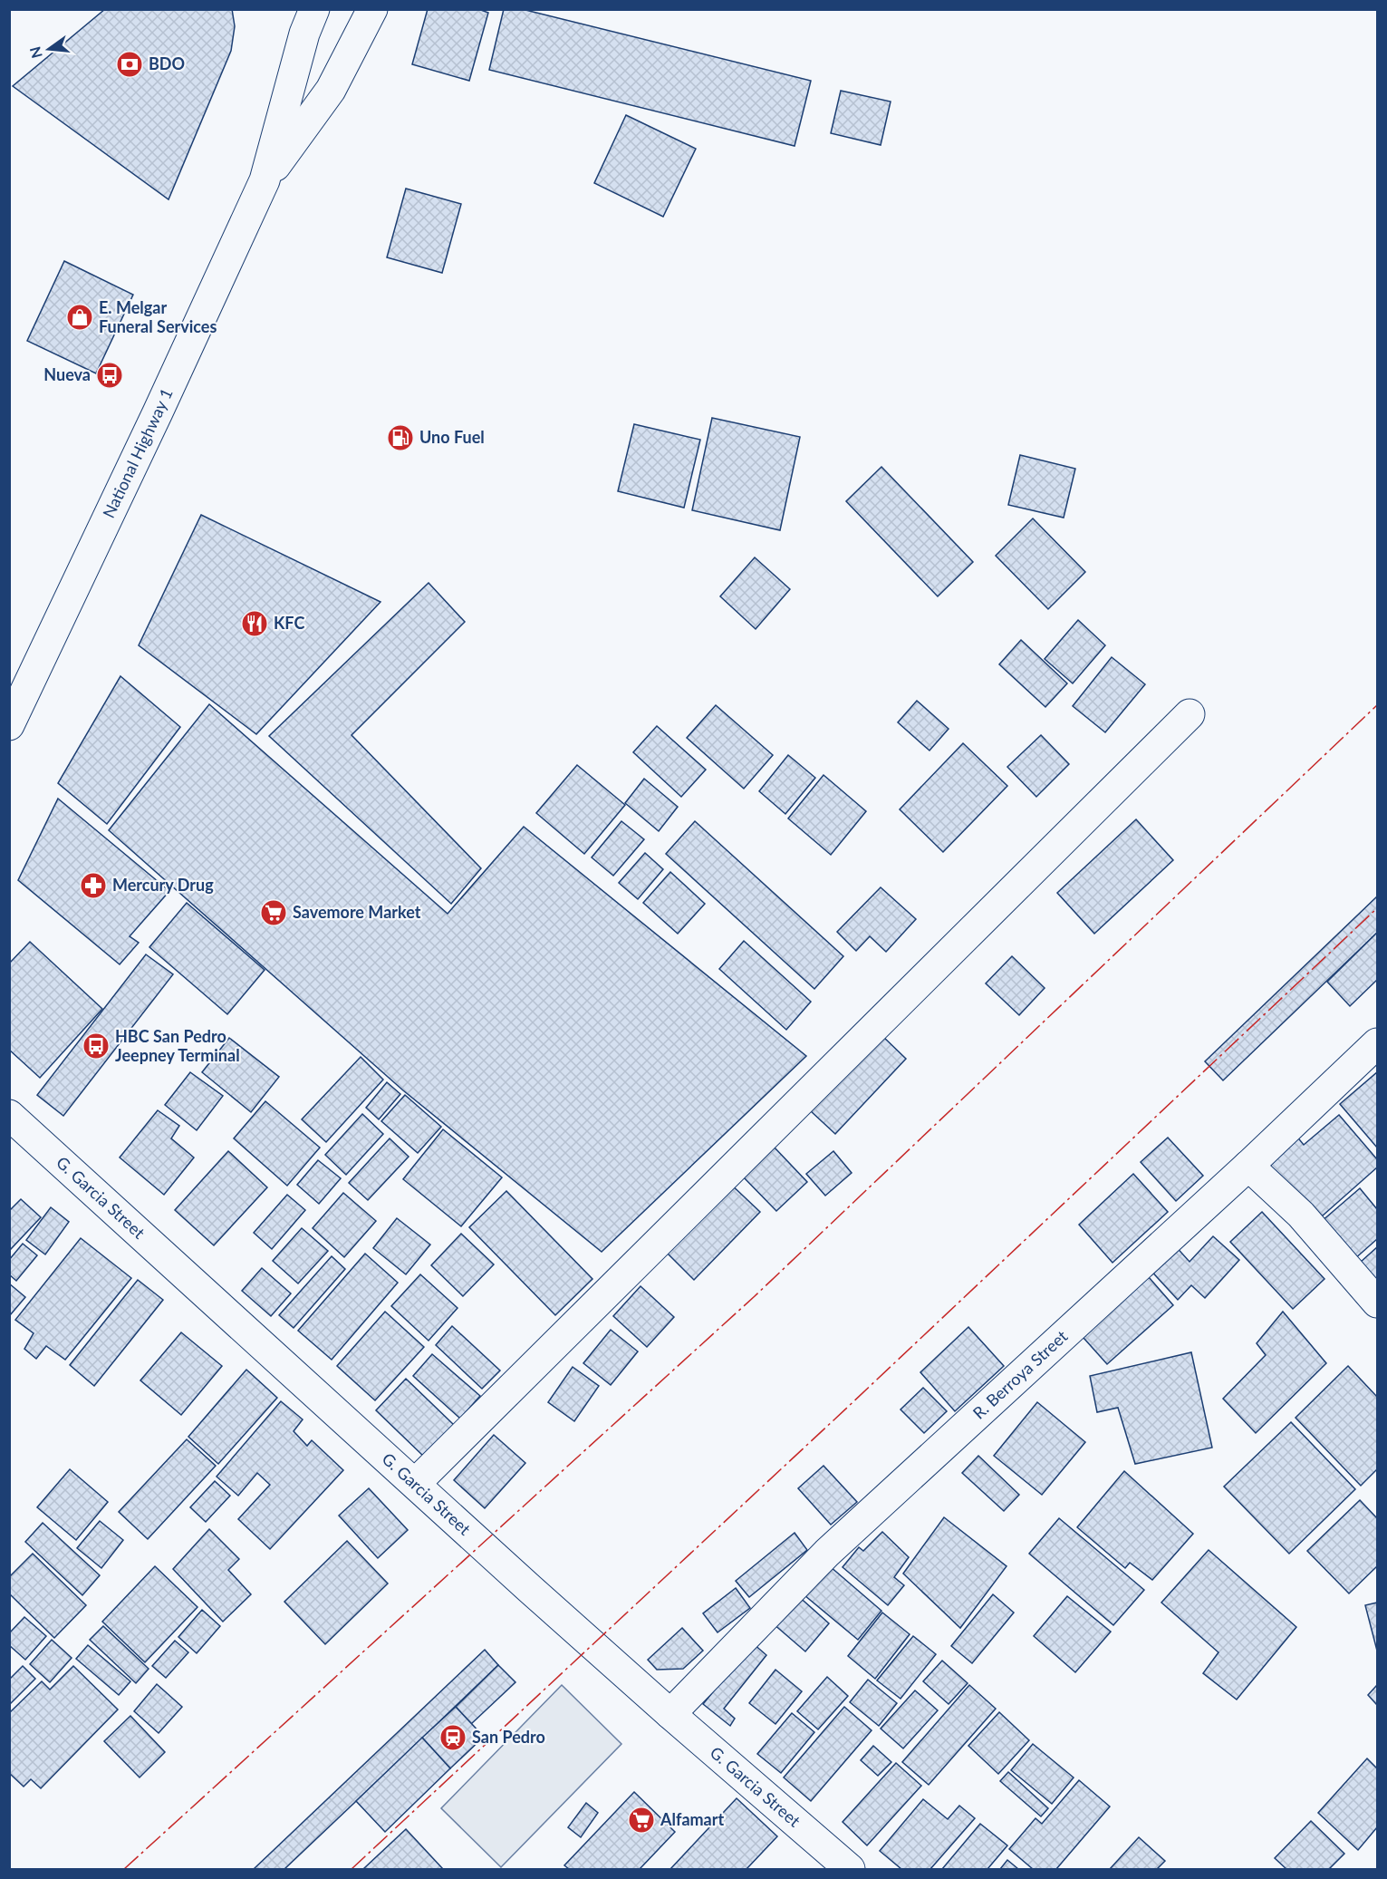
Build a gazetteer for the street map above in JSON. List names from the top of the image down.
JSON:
{
  "streets": {
    "main road": ["National Highway 1", "G. Garcia Street", "R. Berroya Street"]
  },
  "crossings": [
    ["G. Garcia Street", "R. Berroya Street"]
  ],
  "places": {
    "bank": ["BDO"],
    "shop": ["E. Melgar Funeral Services"],
    "bus stop": ["Nueva", "HBC San Pedro Jeepney Terminal"],
    "fuel station": ["Uno Fuel"],
    "restaurant": ["KFC"],
    "pharmacy": ["Mercury Drug"],
    "supermarket": ["Savemore Market", "Alfamart"],
    "station": ["San Pedro"]
  },
  "north": "left"
}
